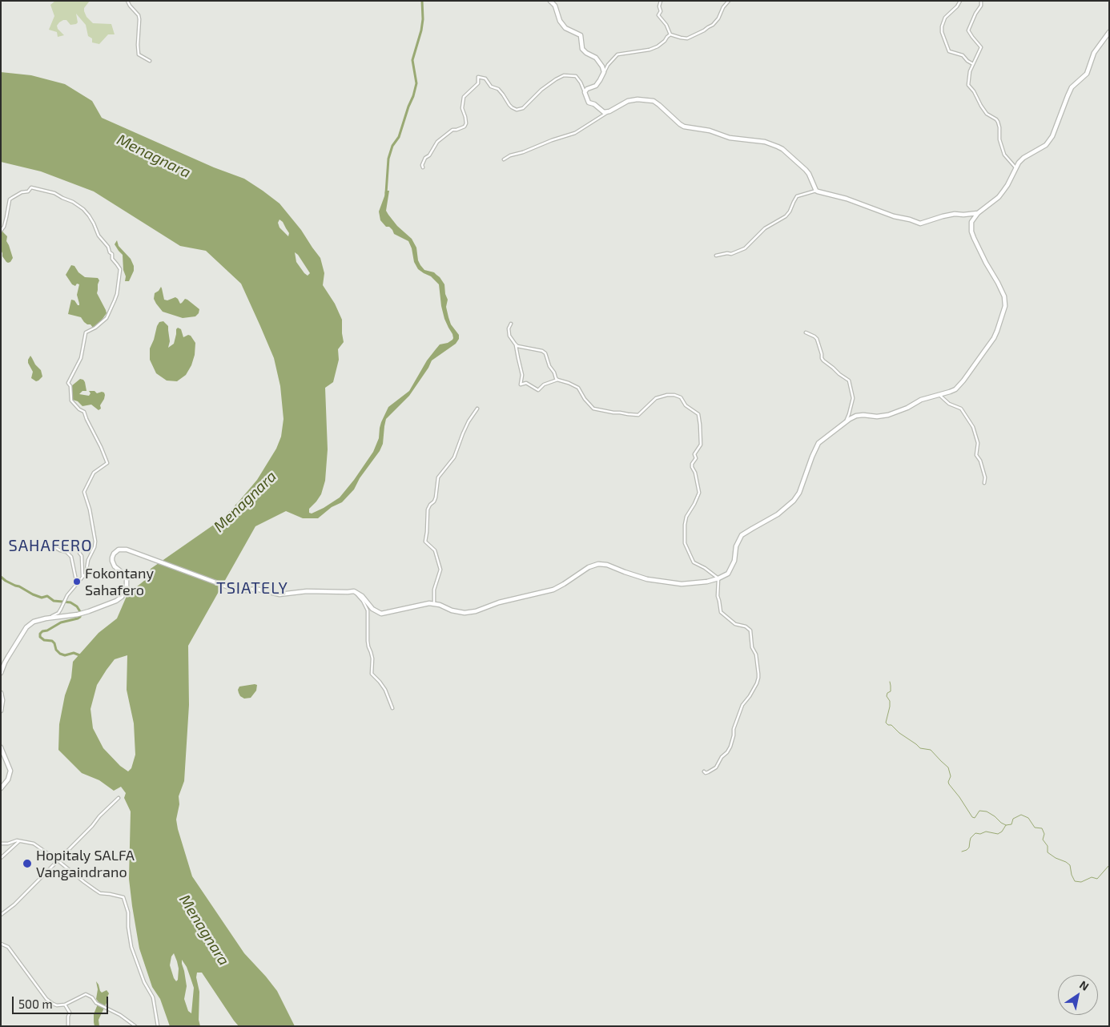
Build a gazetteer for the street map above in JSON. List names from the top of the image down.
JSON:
{
  "districts": ["SAHAFERO", "TSIATELY"],
  "water": ["Menagnara"],
  "places": ["Fokontany Sahafero", "Hopitaly SALFA Vangaindrano"],
  "scale_bar": "500 m",
  "north": "top right"
}
